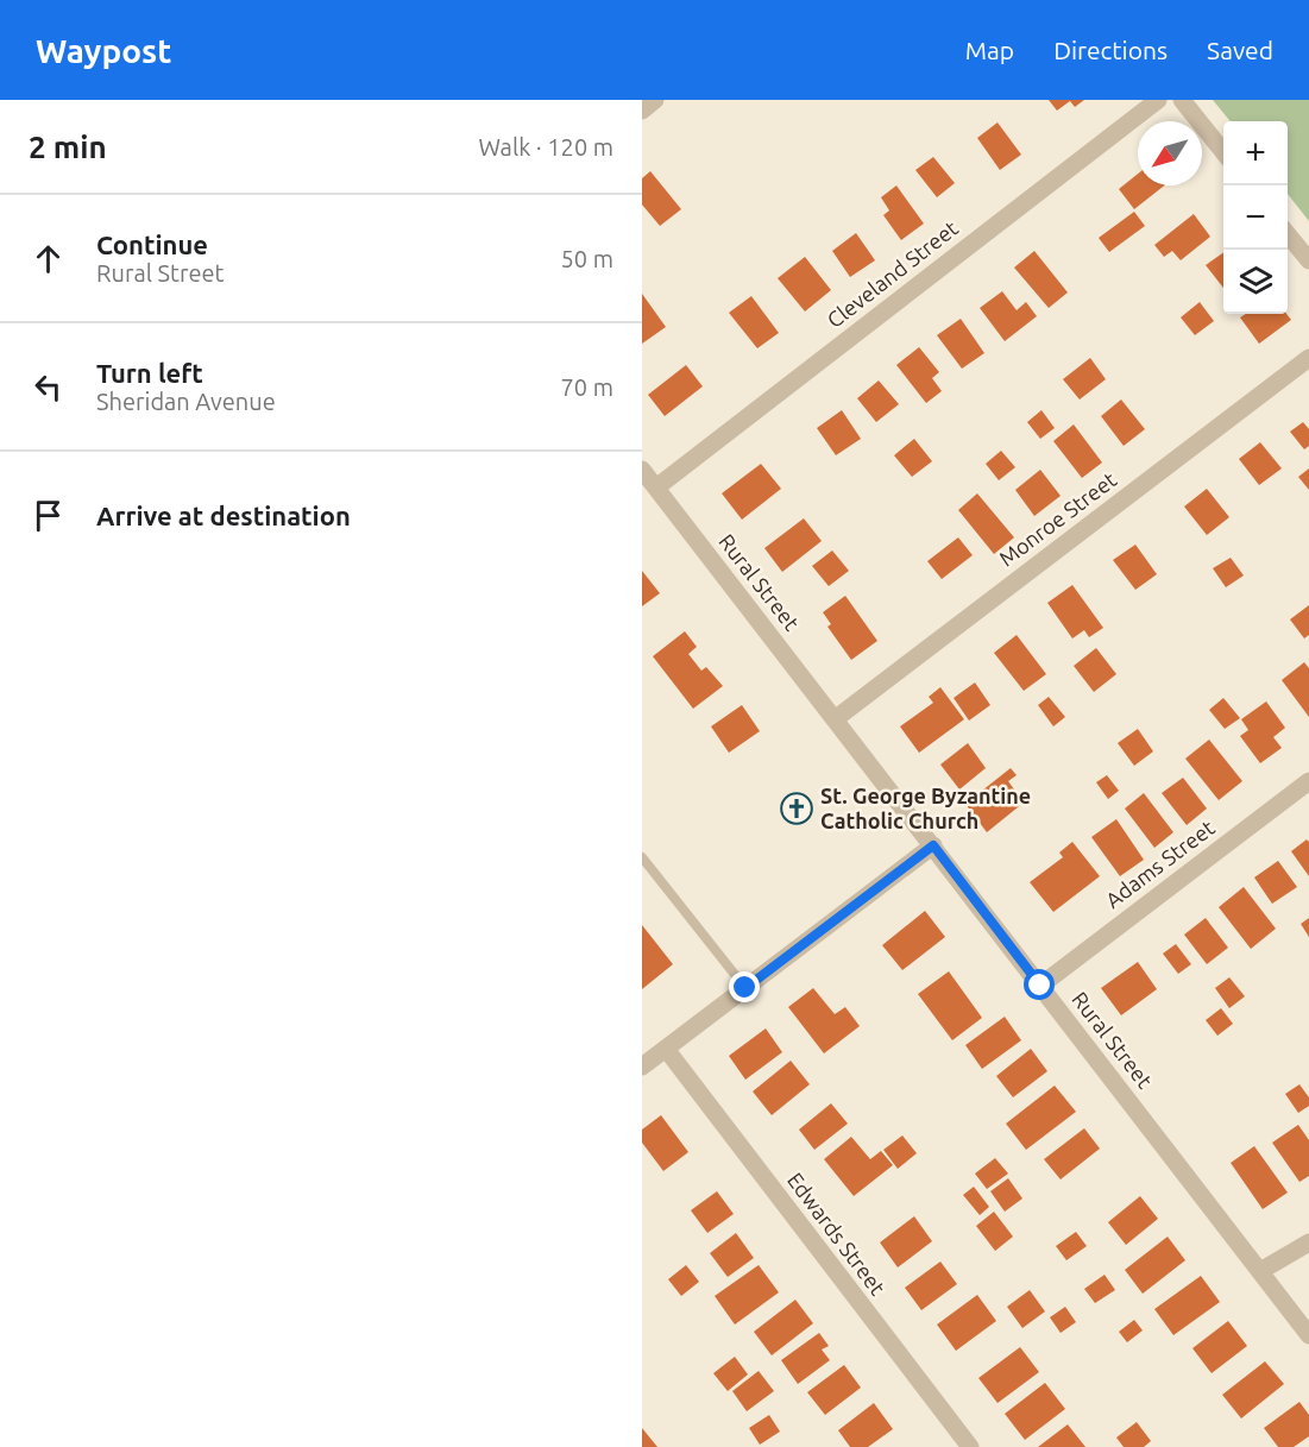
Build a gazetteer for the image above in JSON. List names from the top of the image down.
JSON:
{
  "streets": {
    "street": [
      "Cleveland Street",
      "Monroe Street",
      "Rural Street",
      "Adams Street",
      "Edwards Street"
    ]
  },
  "crossings": [
    ["Cleveland Street", "Rural Street"],
    ["Monroe Street", "Rural Street"],
    ["Rural Street", "Adams Street"]
  ],
  "places": {
    "church": ["St. George Byzantine Catholic Church"]
  },
  "north": "bottom left",
  "page": {
    "header": "Waypost",
    "nav": ["Map", "Directions", "Saved"],
    "heading": ["2 min", "Walk · 120 m"],
    "map_buttons": ["+", "−"],
    "list": [
      ["Continue", "Rural Street", "50 m"],
      ["Turn left", "Sheridan Avenue", "70 m"],
      "Arrive at destination"
    ]
  }
}
